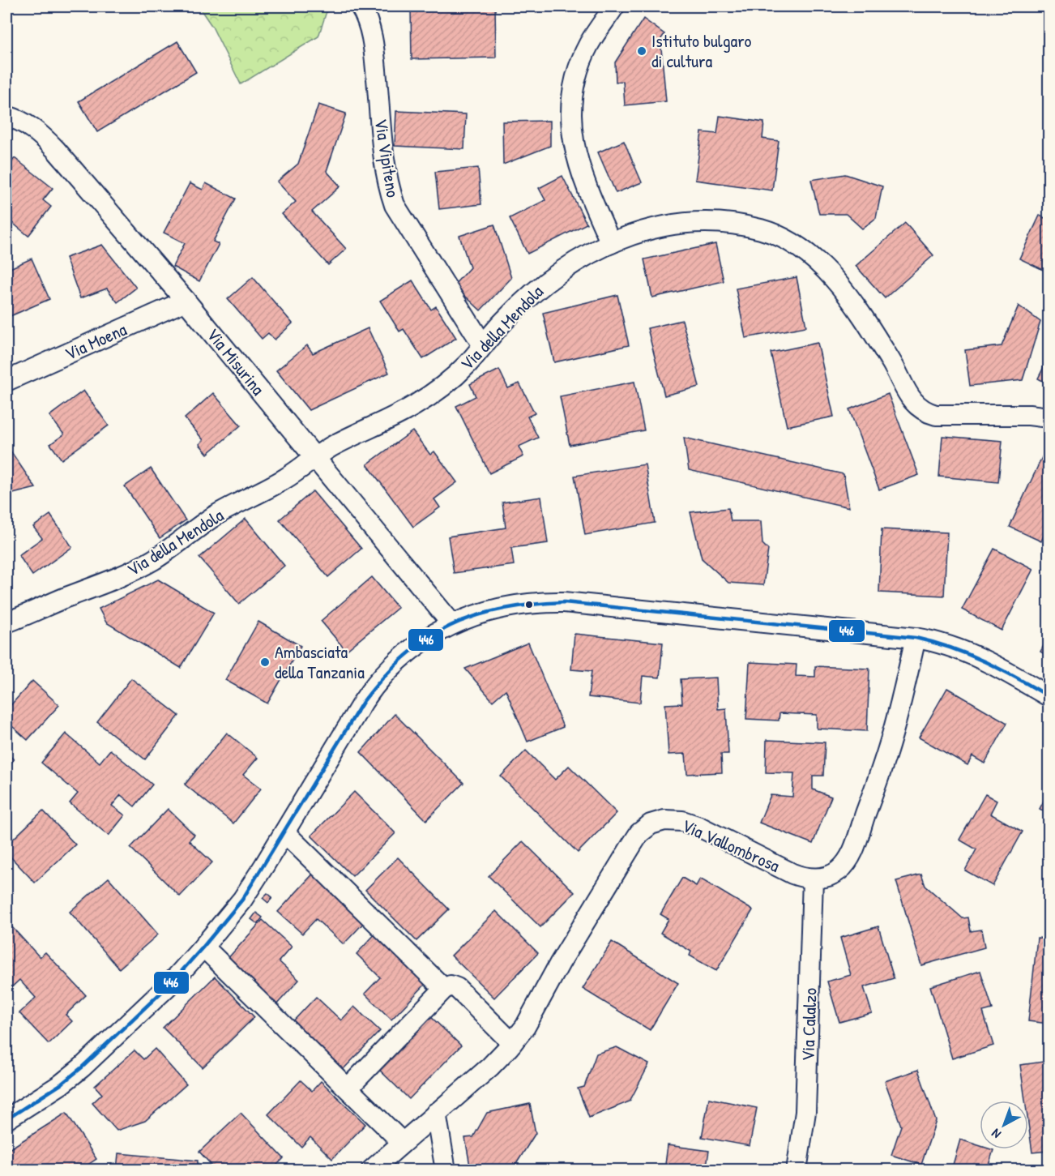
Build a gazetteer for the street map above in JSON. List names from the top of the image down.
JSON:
{
  "streets": {
    "street": [
      "Via Vipiteno",
      "Via della Mendola",
      "Via Moena",
      "Via Misurina",
      "Via Vallombrosa",
      "Via Calalzo"
    ]
  },
  "crossings": [
    ["Via Vipiteno", "Via della Mendola"],
    ["Via della Mendola", "Via Misurina"],
    ["Via Moena", "Via Misurina"],
    ["Via Vallombrosa", "Via Calalzo"]
  ],
  "places": ["Istituto bulgaro di cultura", "Ambasciata della Tanzania"],
  "lines": ["transit line 446"],
  "north": "bottom left"
}
